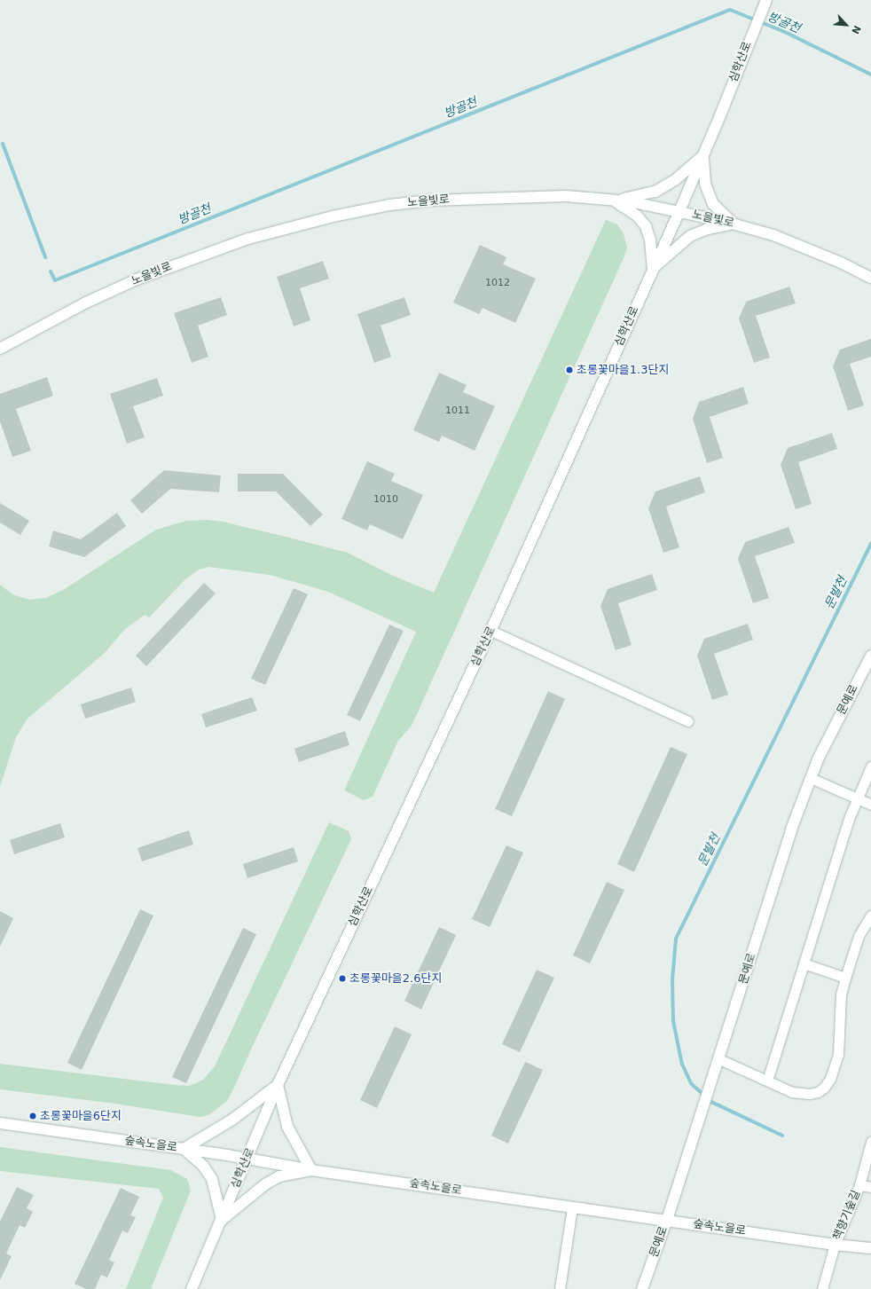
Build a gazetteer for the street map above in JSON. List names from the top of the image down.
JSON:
{
  "streets": {
    "street": [
      "심학산로",
      "노을빛로",
      "문예로",
      "숲속노을로",
      "책향기숲길"
    ]
  },
  "crossings": [
    ["심학산로", "노을빛로"],
    ["심학산로", "숲속노을로"],
    ["문예로", "숲속노을로"],
    ["숲속노을로", "책향기숲길"]
  ],
  "water": ["방골천", "문발천"],
  "places": ["초롱꽃마을1.3단지", "초롱꽃마을2.6단지", "초롱꽃마을6단지"],
  "house_numbers": ["1012", "1011", "1010"],
  "north": "bottom right"
}
